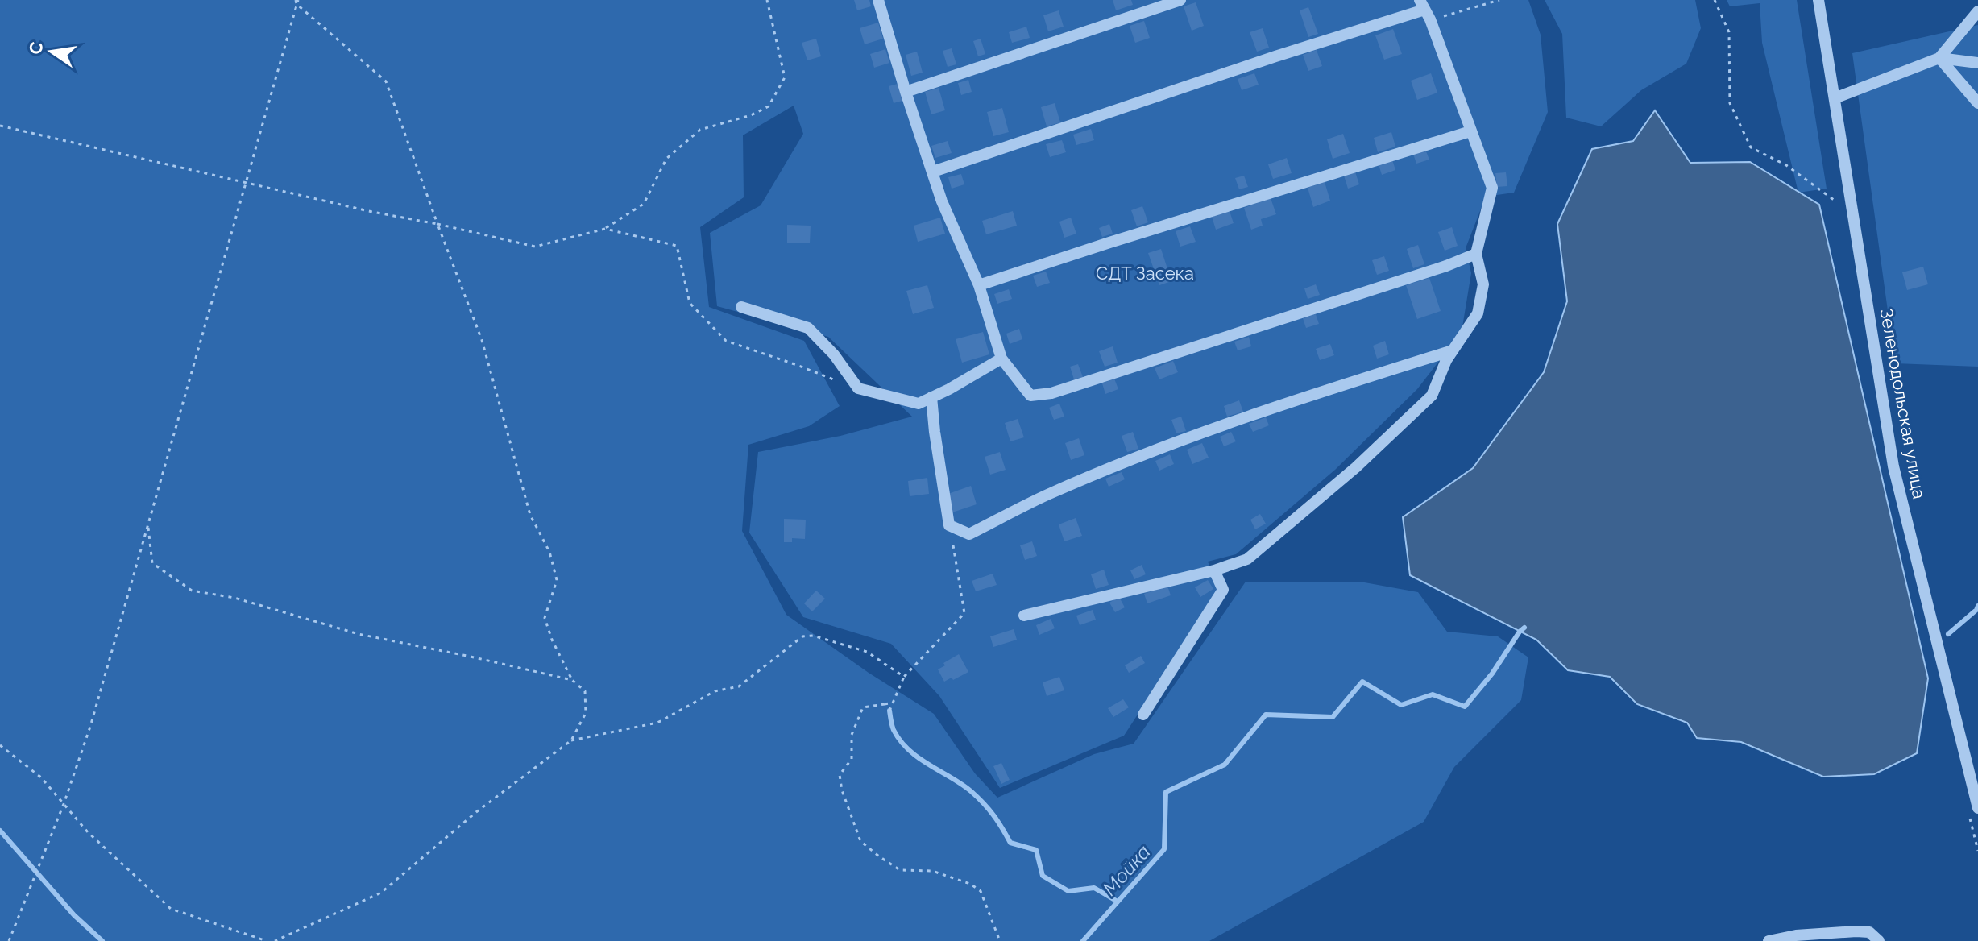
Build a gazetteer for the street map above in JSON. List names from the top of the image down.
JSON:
{
  "streets": {
    "street": ["Зеленодольская улица"]
  },
  "water": ["Мойка"],
  "parks": ["СДТ Засека"],
  "north": "left"
}
